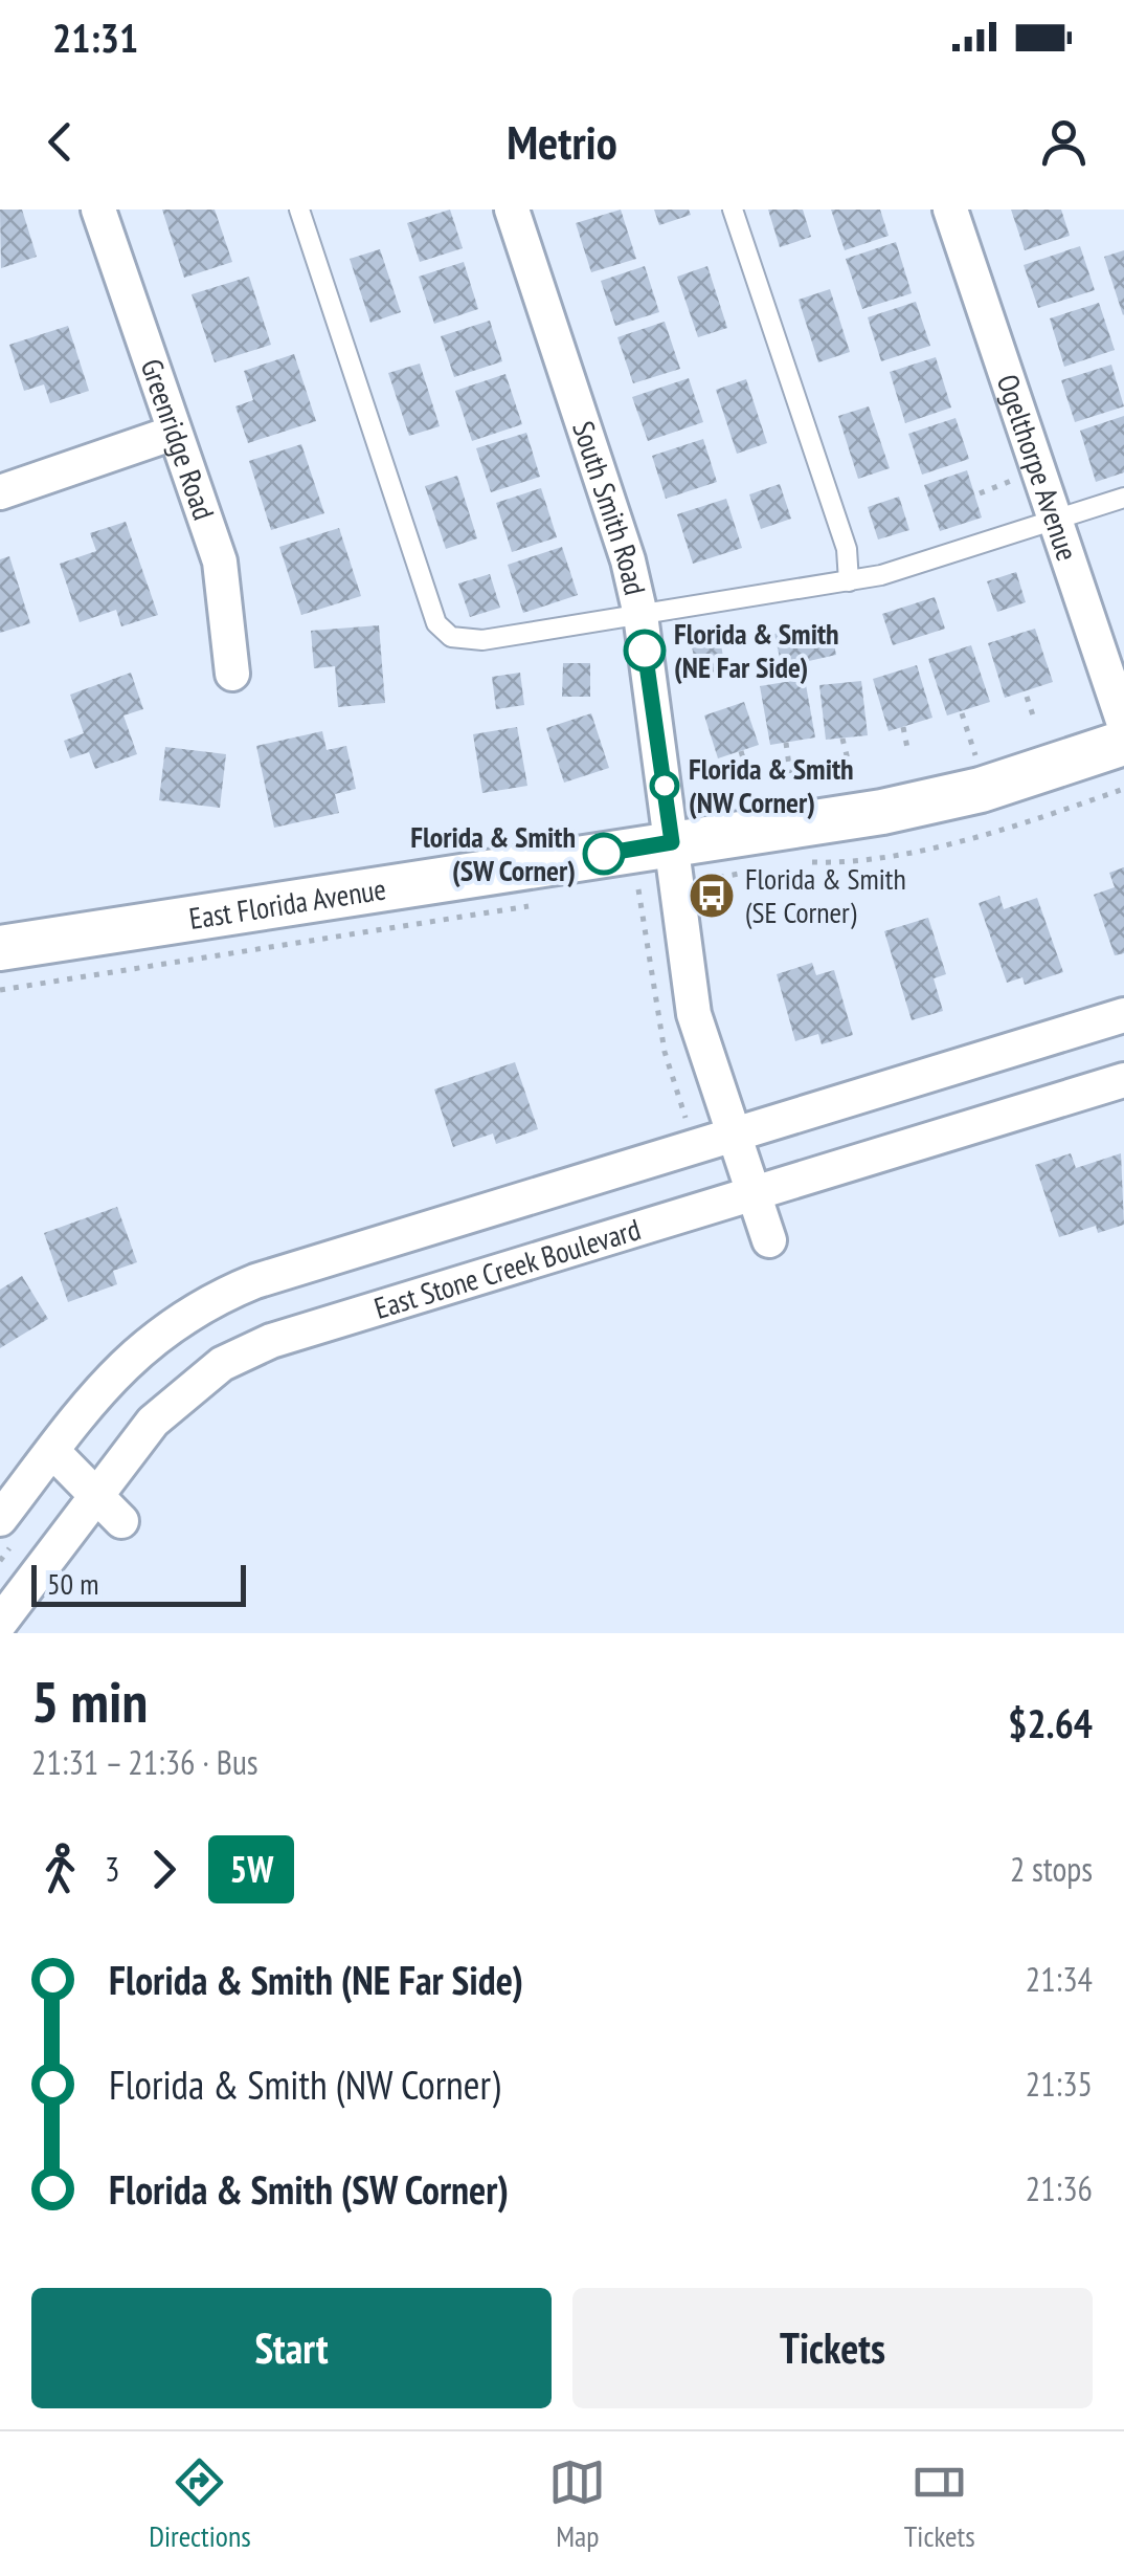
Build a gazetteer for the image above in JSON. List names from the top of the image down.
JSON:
{
  "streets": {
    "street": [
      "Greenridge Road",
      "Ogelthorpe Avenue",
      "South Smith Road",
      "East Florida Avenue",
      "East Stone Creek Boulevard"
    ]
  },
  "crossings": [
    ["South Smith Road", "East Florida Avenue"],
    ["South Smith Road", "East Stone Creek Boulevard"]
  ],
  "places": {
    "other": ["Florida & Smith (NE Far Side)", "Florida & Smith (NW Corner)", "Florida & Smith (SW Corner)"],
    "bus stop": ["Florida & Smith (SE Corner)"]
  },
  "lines": ["bus line 5W"],
  "scale_bar": "50 m",
  "page": {
    "status": "21:31",
    "header": "Metrio",
    "scale": "50 m",
    "heading": ["5 min", "21:31 – 21:36 · Bus", "$2.64"],
    "legs": ["3", "5W", "2 stops"],
    "list": [
      {
        "name": "Florida & Smith (NE Far Side)",
        "value": "21:34"
      },
      {
        "name": "Florida & Smith (NW Corner)",
        "value": "21:35"
      },
      {
        "name": "Florida & Smith (SW Corner)",
        "value": "21:36"
      }
    ],
    "buttons": ["Start", "Tickets"],
    "tabs": ["Directions", "Map", "Tickets"]
  }
}
